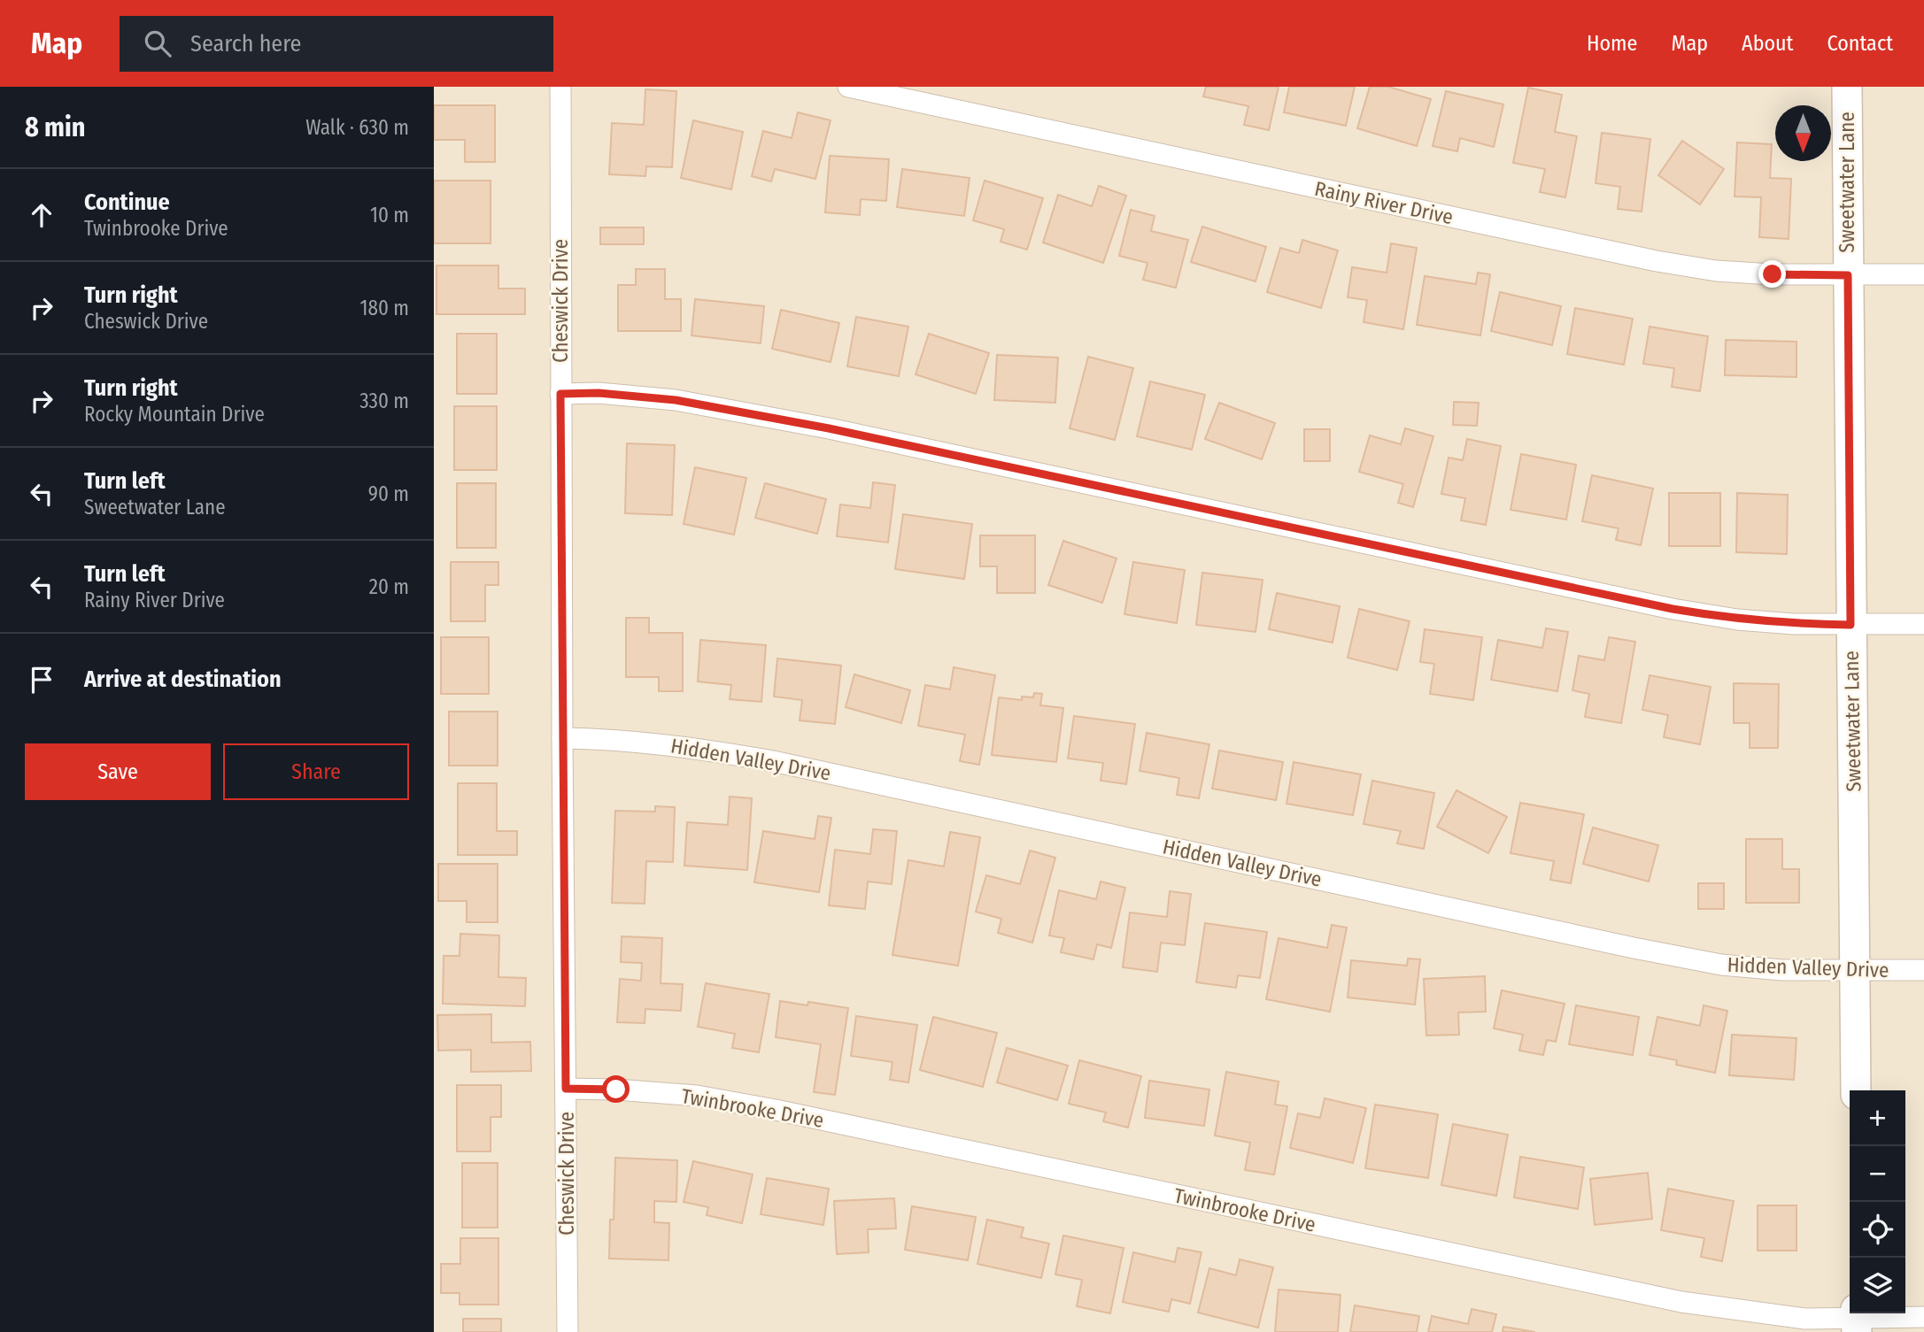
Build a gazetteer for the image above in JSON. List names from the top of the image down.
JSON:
{
  "streets": {
    "street": [
      "Sweetwater Lane",
      "Rainy River Drive",
      "Cheswick Drive",
      "Hidden Valley Drive",
      "Twinbrooke Drive"
    ]
  },
  "crossings": [
    ["Sweetwater Lane", "Rainy River Drive"],
    ["Sweetwater Lane", "Hidden Valley Drive"],
    ["Cheswick Drive", "Hidden Valley Drive"],
    ["Cheswick Drive", "Twinbrooke Drive"]
  ],
  "north": "bottom",
  "page": {
    "header": "Map",
    "search": "Search here",
    "nav": [
      "Home",
      "Map",
      "About",
      "Contact"
    ],
    "heading": ["8 min", "Walk · 630 m"],
    "list": [
      ["Continue", "Twinbrooke Drive", "10 m"],
      ["Turn right", "Cheswick Drive", "180 m"],
      ["Turn right", "Rocky Mountain Drive", "330 m"],
      ["Turn left", "Sweetwater Lane", "90 m"],
      ["Turn left", "Rainy River Drive", "20 m"],
      "Arrive at destination"
    ],
    "buttons": ["Save", "Share"],
    "map_buttons": ["+", "−"]
  }
}
